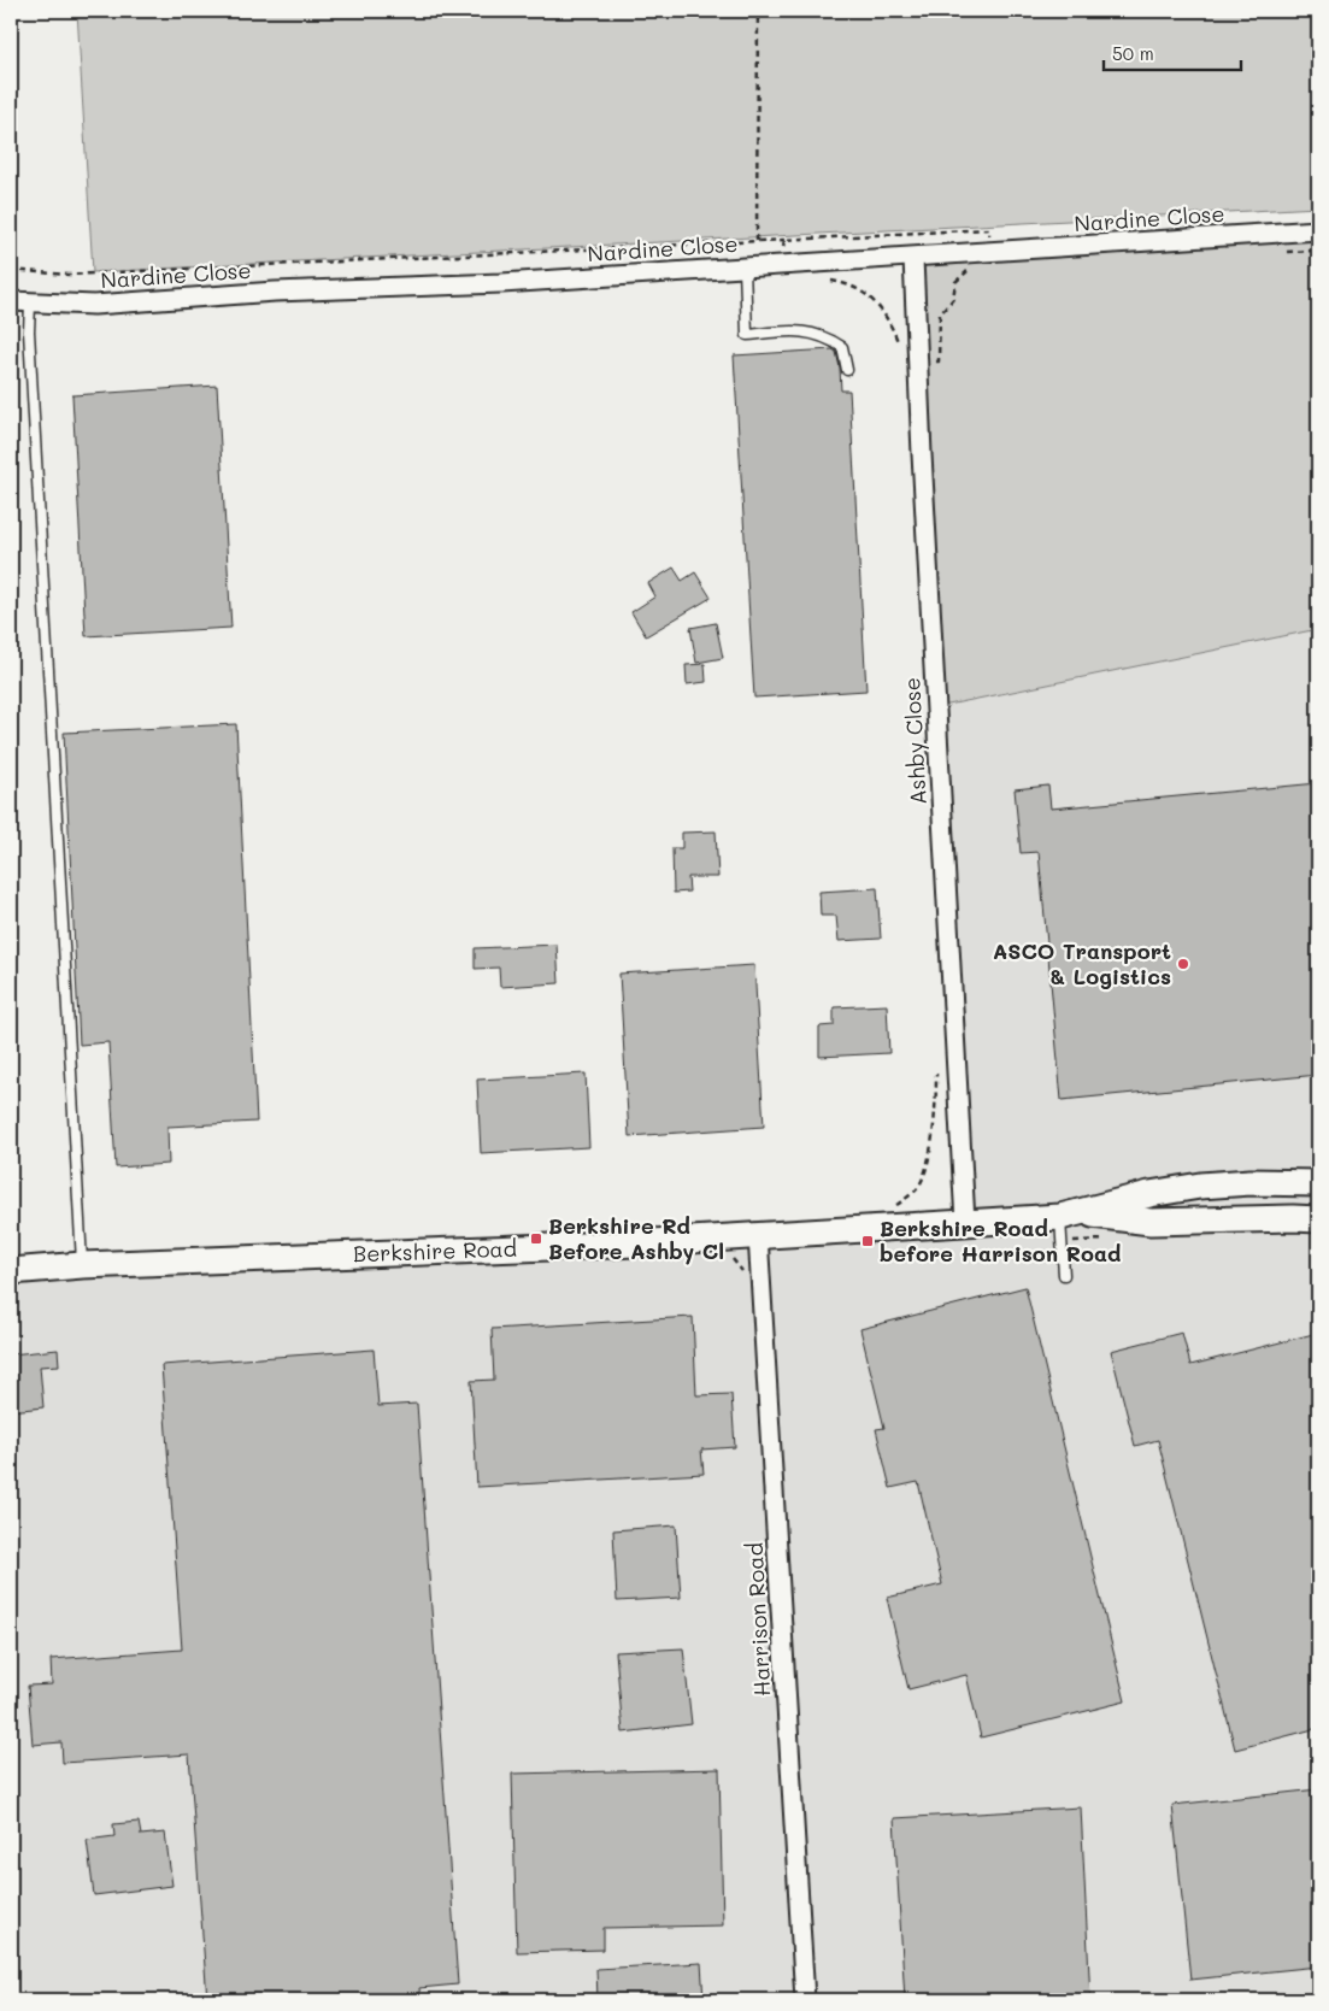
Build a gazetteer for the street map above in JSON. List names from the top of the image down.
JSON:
{
  "streets": {
    "main road": ["Berkshire Road"],
    "street": ["Nardine Close", "Ashby Close", "Harrison Road"]
  },
  "crossings": [
    ["Nardine Close", "Ashby Close"],
    ["Ashby Close", "Berkshire Road"],
    ["Berkshire Road", "Harrison Road"]
  ],
  "places": {
    "other": ["ASCO Transport & Logistics"],
    "transit": ["Berkshire Rd Before Ashby Cl", "Berkshire Road before Harrison Road"]
  },
  "scale_bar": "50 m"
}
